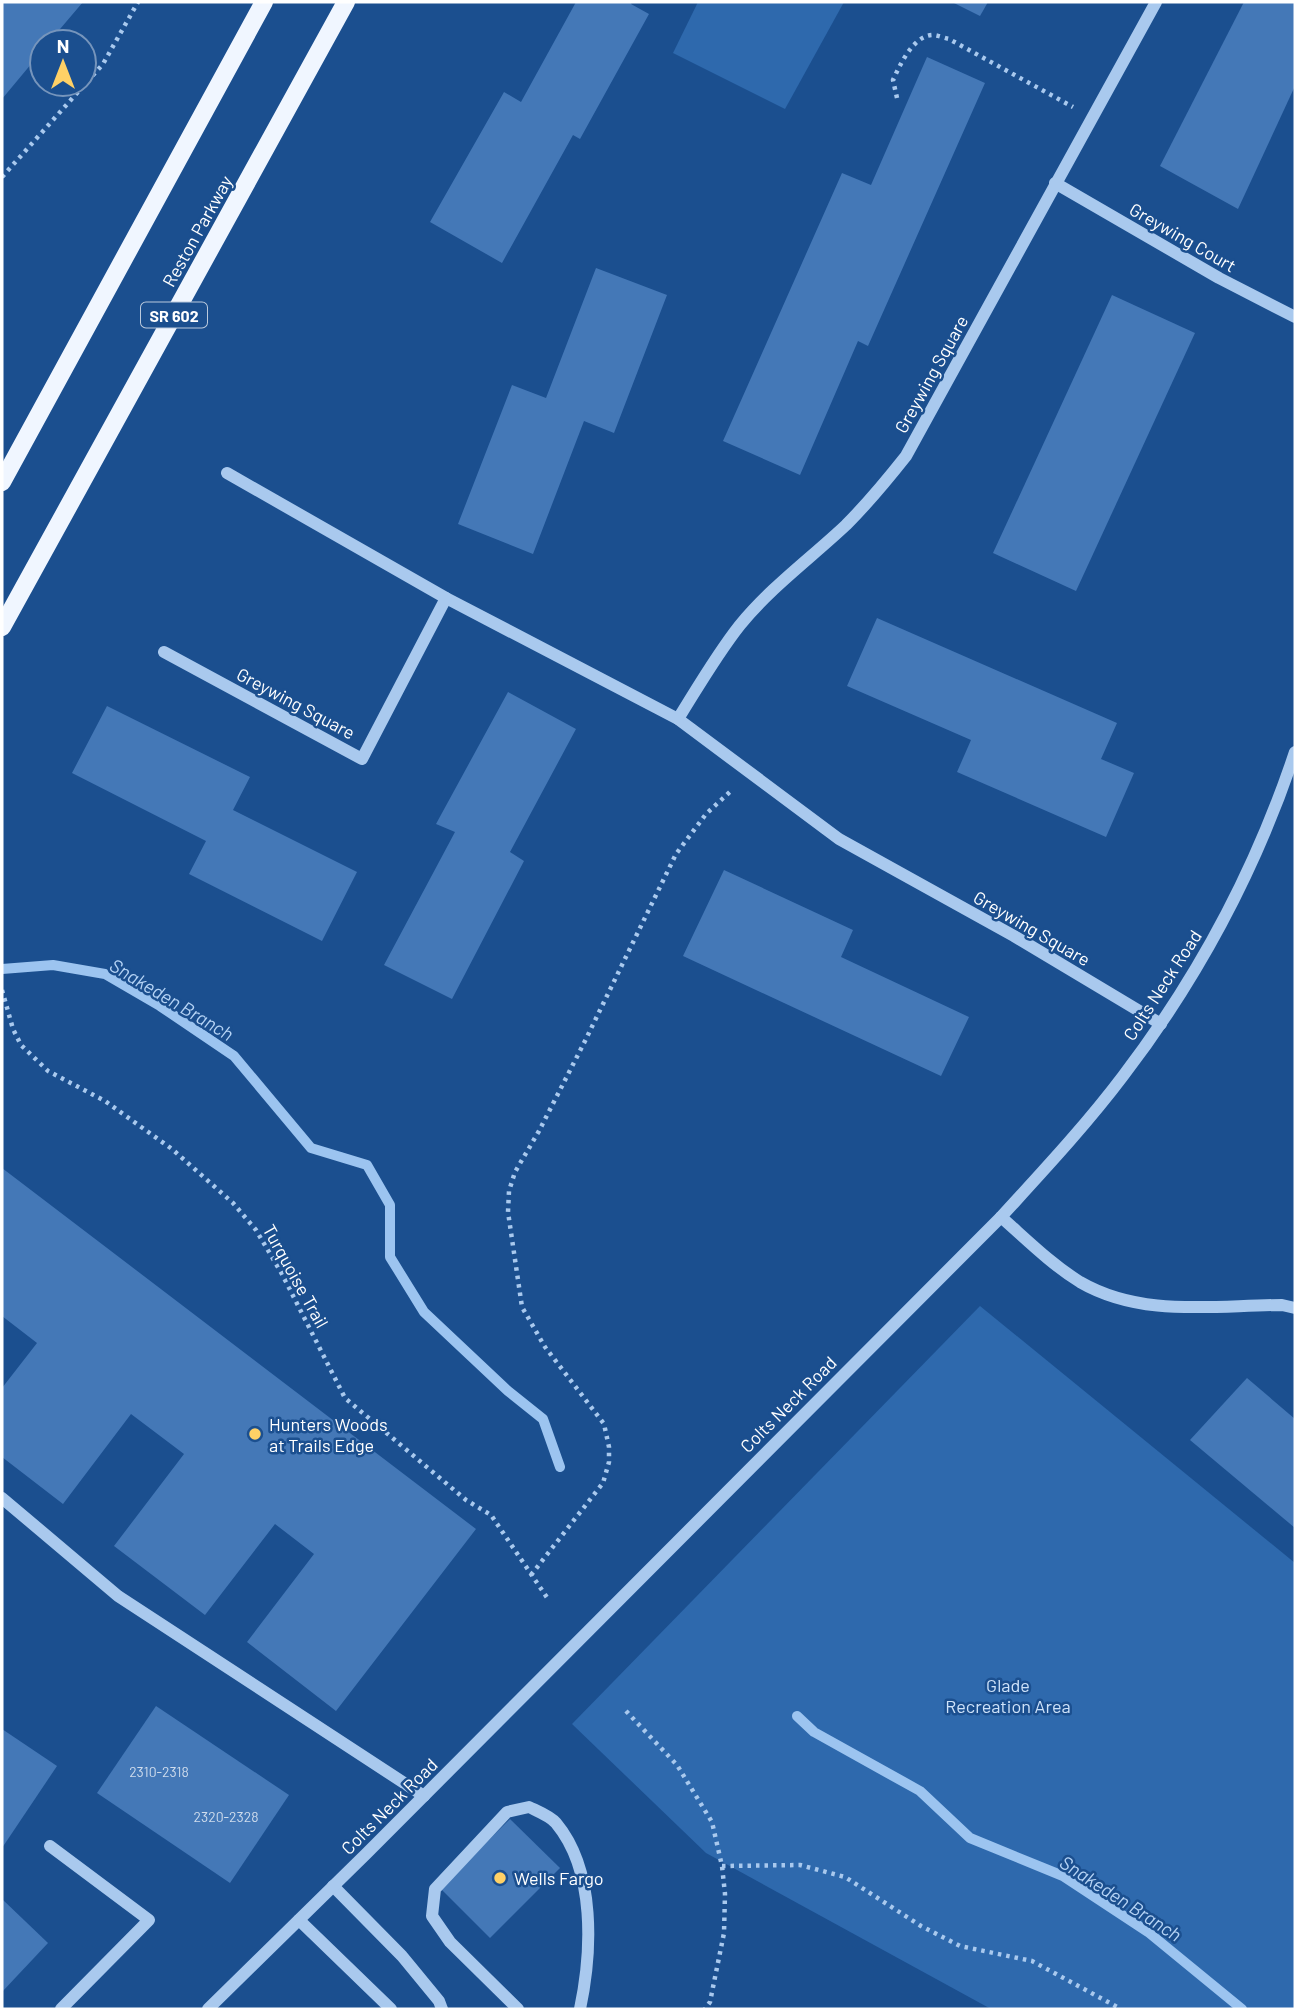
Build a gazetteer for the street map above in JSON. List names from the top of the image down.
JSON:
{
  "streets": {
    "main road": ["Reston Parkway", "SR 602"],
    "street": ["Greywing Court", "Greywing Square", "Colts Neck Road"],
    "path": ["Turquoise Trail"]
  },
  "crossings": [
    ["Greywing Court", "Greywing Square"],
    ["Greywing Square", "Colts Neck Road"]
  ],
  "water": ["Snakeden Branch"],
  "parks": ["Glade Recreation Area"],
  "places": ["Hunters Woods at Trails Edge", "Wells Fargo"],
  "house_numbers": ["2310-2318", "2320-2328"],
  "north": "top"
}
